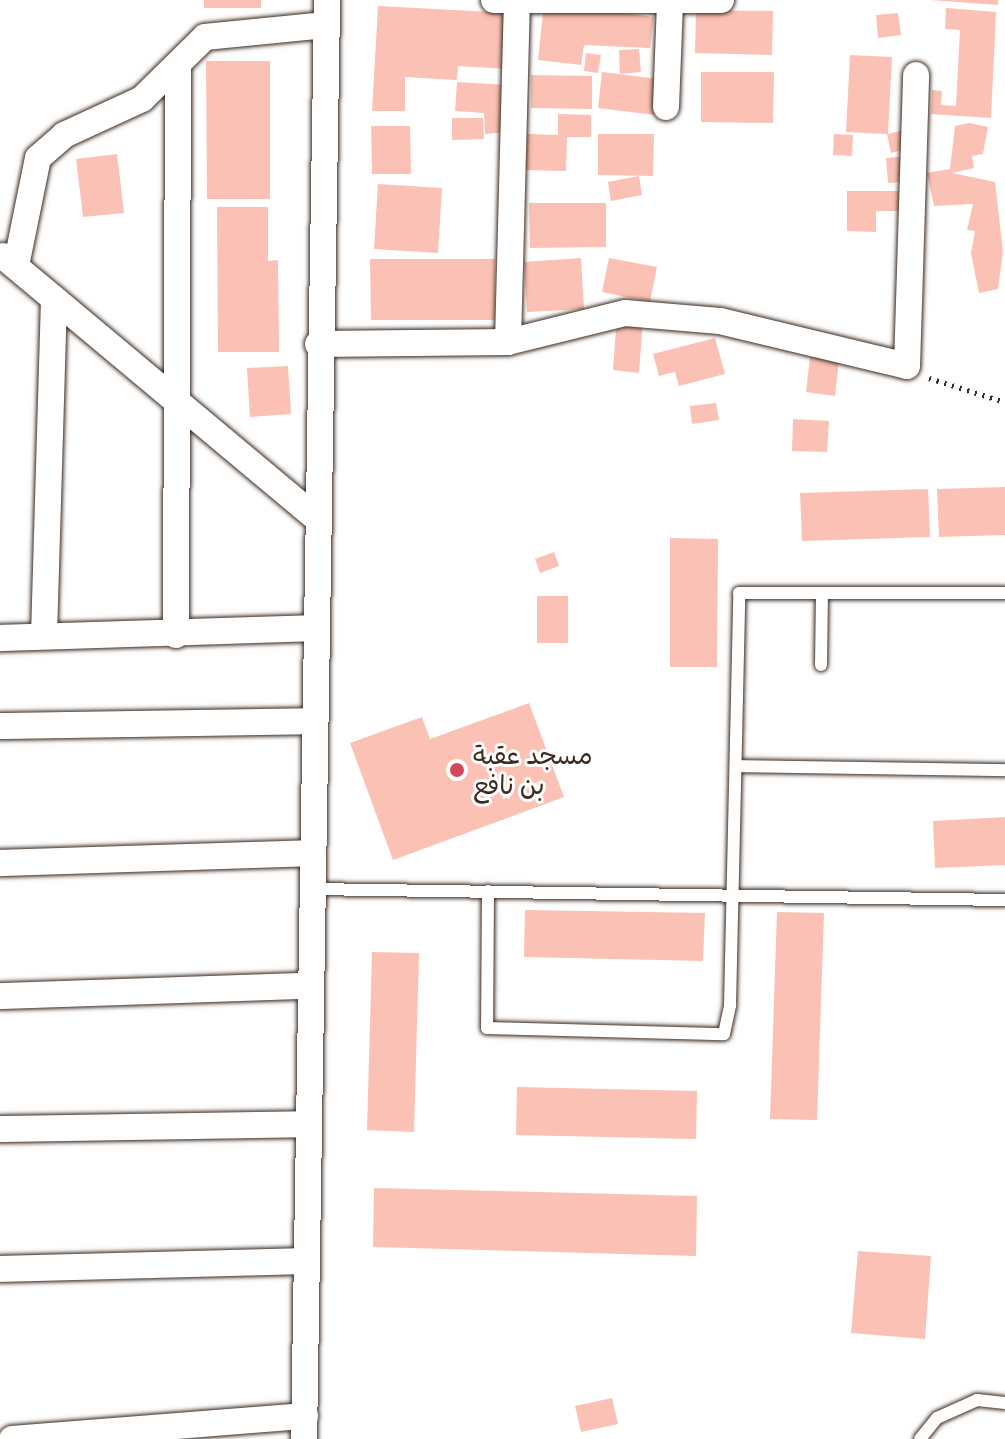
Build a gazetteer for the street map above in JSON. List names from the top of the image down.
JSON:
{
  "places": ["مسجد عقبة بن نافع"]
}
